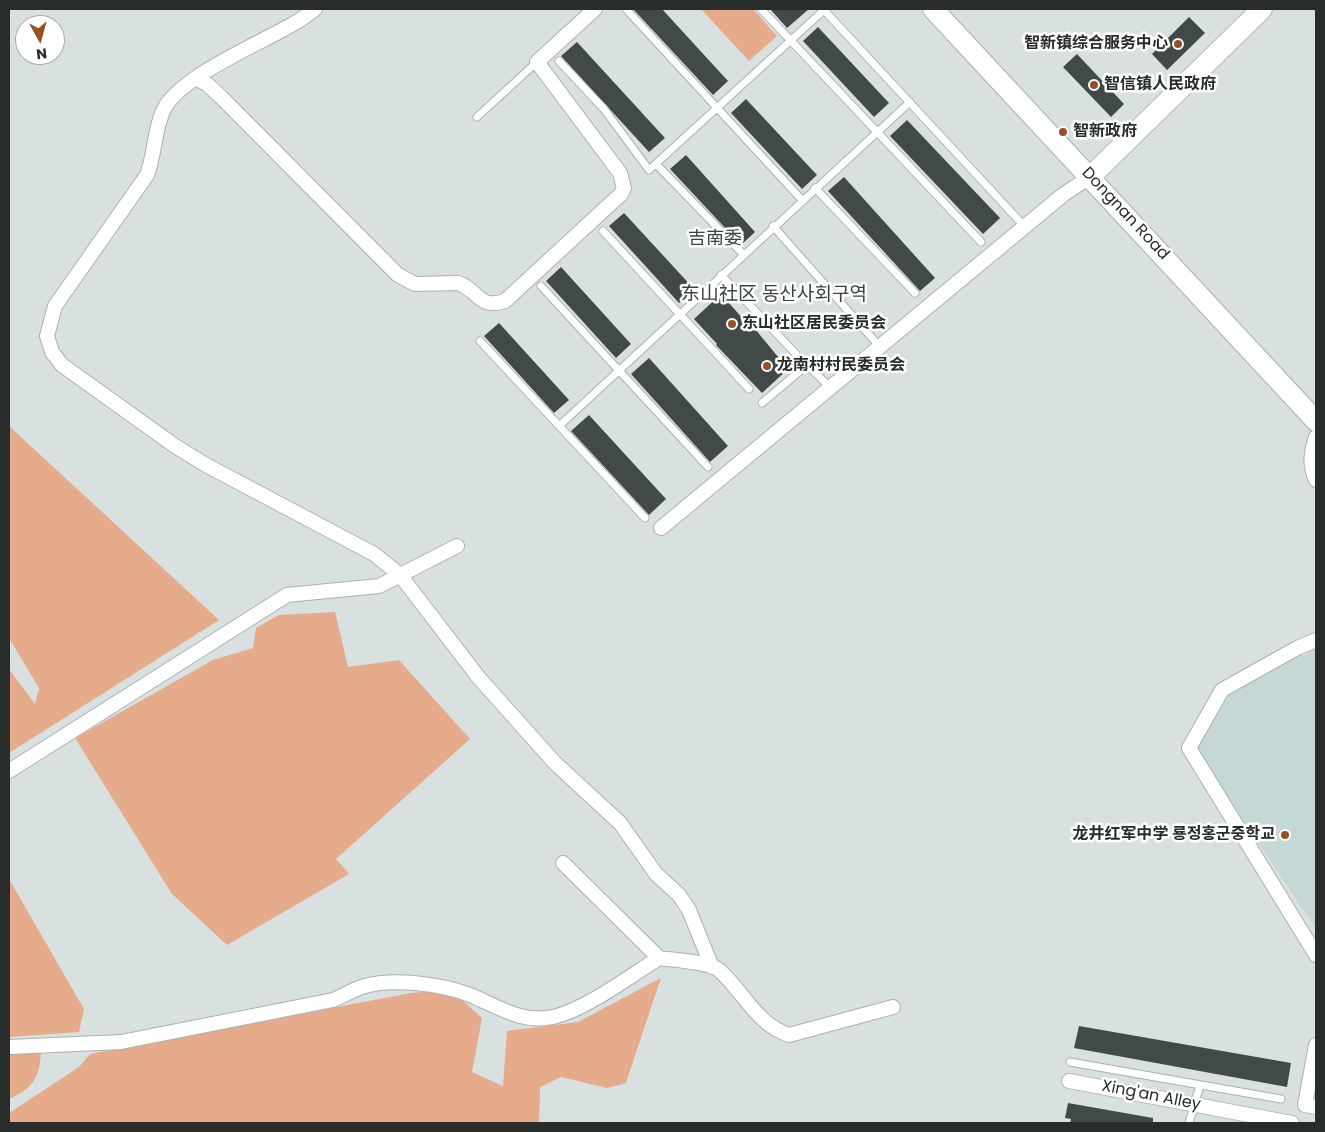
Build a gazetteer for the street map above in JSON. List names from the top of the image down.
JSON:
{
  "streets": {
    "main road": ["Dongnan Road"],
    "street": ["Xing'an Alley"]
  },
  "districts": ["吉南委", "东山社区 동산사회구역"],
  "places": [
    "智新镇综合服务中心",
    "智信镇人民政府",
    "智新政府",
    "东山社区居民委员会",
    "龙南村村民委员会",
    "龙井红军中学 룡정홍군중학교"
  ],
  "north": "bottom"
}
